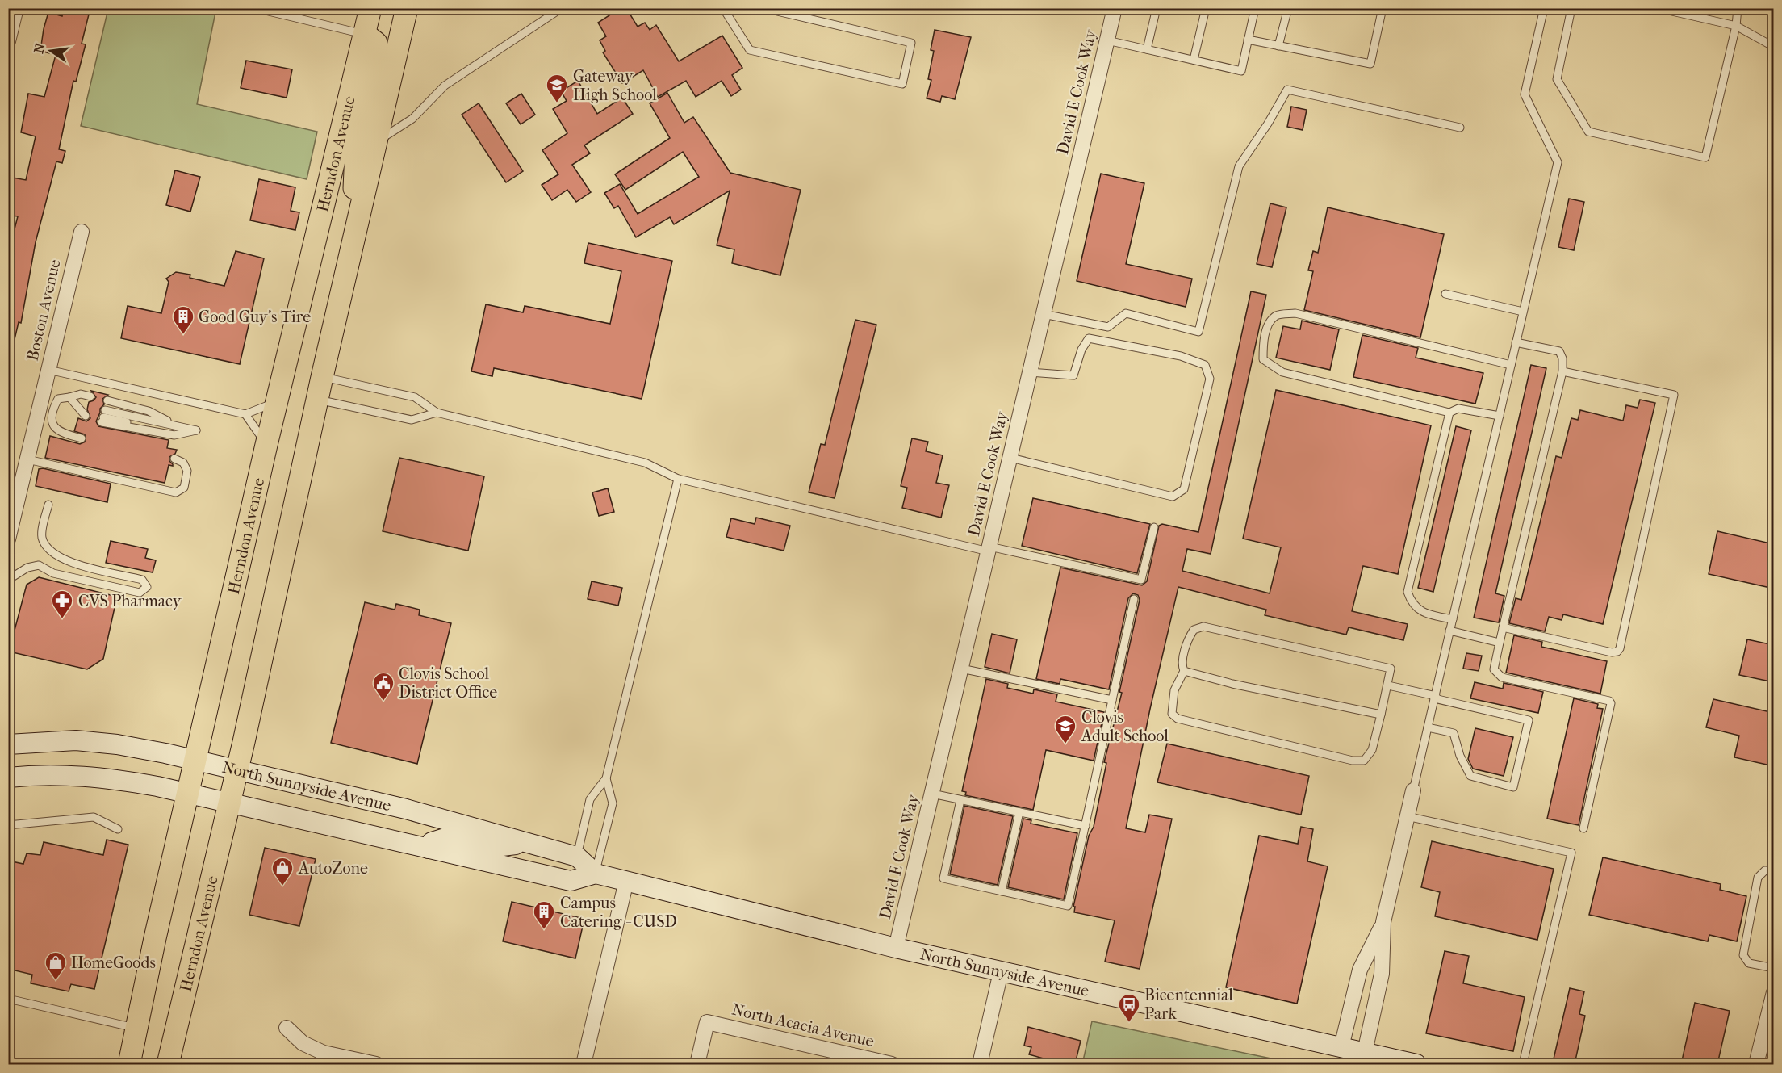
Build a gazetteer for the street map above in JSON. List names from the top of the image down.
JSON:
{
  "streets": {
    "main road": ["Herndon Avenue", "North Sunnyside Avenue"],
    "street": ["David E Cook Way", "Boston Avenue", "North Acacia Avenue"]
  },
  "crossings": [
    ["David E Cook Way", "North Sunnyside Avenue"],
    ["Herndon Avenue", "North Sunnyside Avenue"]
  ],
  "places": {
    "school or university": ["Gateway High School", "Clovis Adult School"],
    "building": ["Good Guy's Tire", "Campus Catering - CUSD"],
    "pharmacy": ["CVS Pharmacy"],
    "public building": ["Clovis School District Office"],
    "shop": ["AutoZone", "HomeGoods"],
    "bus stop": ["Bicentennial Park"]
  },
  "north": "left"
}
